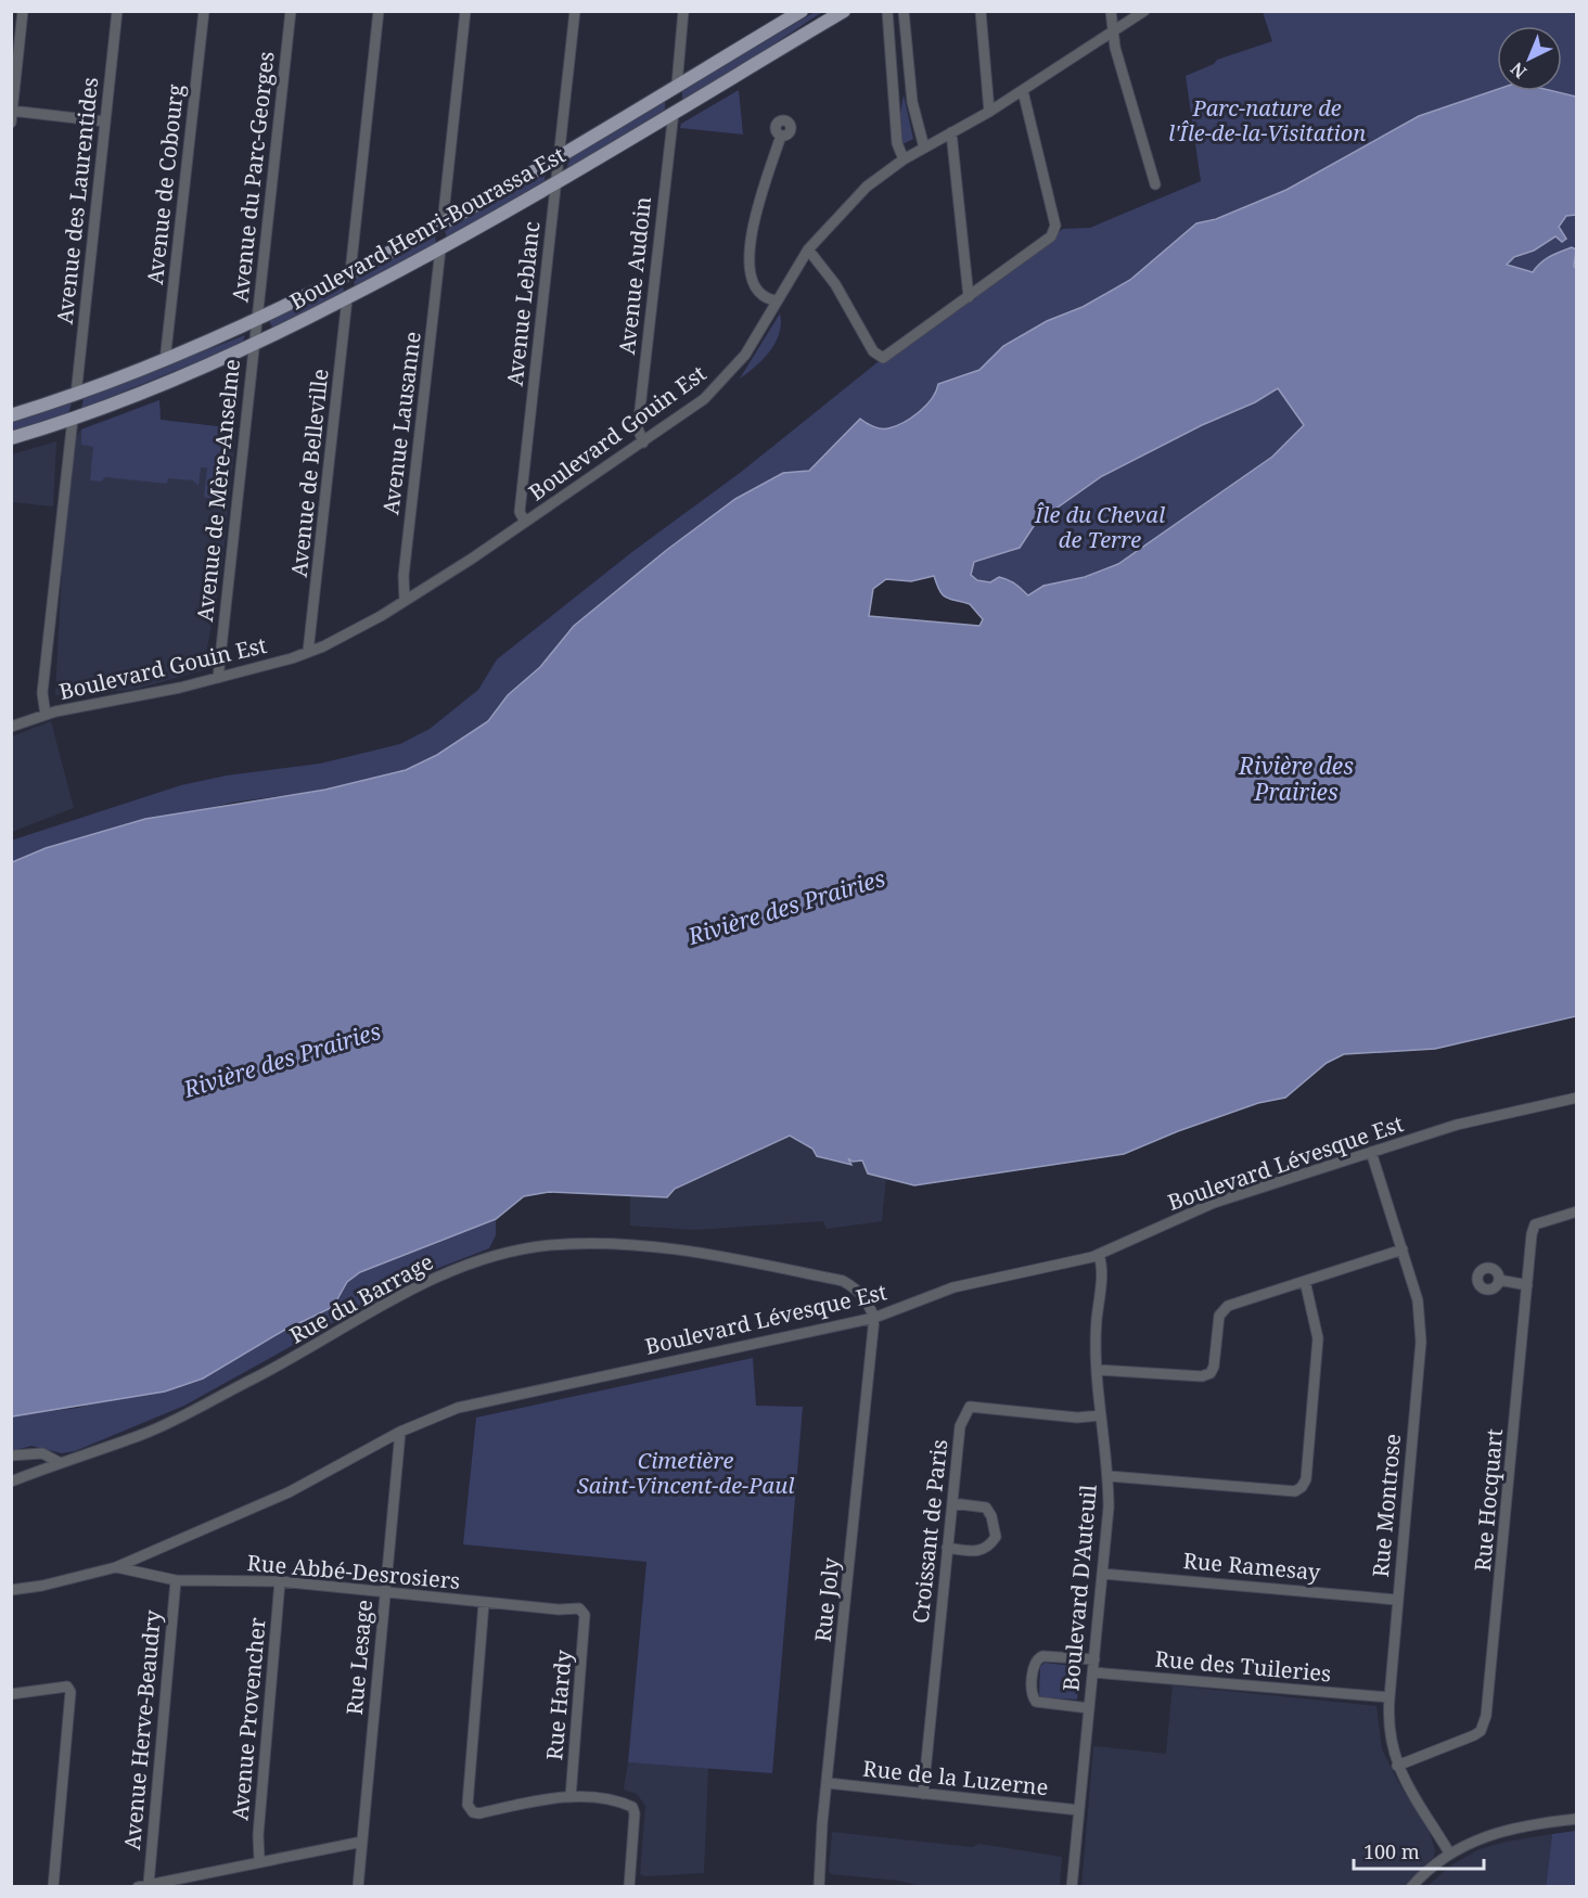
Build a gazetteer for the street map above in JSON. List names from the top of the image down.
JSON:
{
  "streets": {
    "main road": ["Boulevard Henri-Bourassa Est"],
    "street": [
      "Avenue du Parc-Georges",
      "Avenue de Cobourg",
      "Avenue des Laurentides",
      "Avenue Audoin",
      "Avenue Leblanc",
      "Avenue Lausanne",
      "Boulevard Gouin Est",
      "Avenue de Belleville",
      "Avenue de Mère-Anselme",
      "Boulevard Lévesque Est",
      "Rue du Barrage",
      "Rue Hocquart",
      "Rue Montrose",
      "Croissant de Paris",
      "Rue Ramesay",
      "Rue Abbé-Desrosiers",
      "Boulevard D'Auteuil",
      "Rue Joly",
      "Rue Lesage",
      "Rue des Tuileries",
      "Rue Hardy",
      "Avenue Provencher",
      "Avenue Herve-Beaudry",
      "Rue de la Luzerne"
    ]
  },
  "crossings": [
    ["Avenue du Parc-Georges", "Boulevard Henri-Bourassa Est"],
    ["Avenue du Parc-Georges", "Avenue de Mère-Anselme"],
    ["Avenue de Cobourg", "Boulevard Henri-Bourassa Est"],
    ["Avenue des Laurentides", "Boulevard Henri-Bourassa Est"],
    ["Boulevard Henri-Bourassa Est", "Avenue Audoin"],
    ["Boulevard Henri-Bourassa Est", "Avenue Leblanc"],
    ["Boulevard Henri-Bourassa Est", "Avenue Lausanne"],
    ["Boulevard Henri-Bourassa Est", "Avenue de Belleville"],
    ["Boulevard Henri-Bourassa Est", "Avenue de Mère-Anselme"],
    ["Avenue Audoin", "Boulevard Gouin Est"],
    ["Avenue Leblanc", "Boulevard Gouin Est"],
    ["Avenue Lausanne", "Boulevard Gouin Est"],
    ["Boulevard Gouin Est", "Avenue de Belleville"],
    ["Boulevard Gouin Est", "Avenue de Mère-Anselme"],
    ["Boulevard Lévesque Est", "Rue du Barrage"],
    ["Boulevard Lévesque Est", "Rue Montrose"],
    ["Boulevard Lévesque Est", "Rue Abbé-Desrosiers"],
    ["Boulevard Lévesque Est", "Boulevard D'Auteuil"],
    ["Boulevard Lévesque Est", "Rue Joly"],
    ["Boulevard Lévesque Est", "Rue Lesage"],
    ["Rue du Barrage", "Rue Joly"],
    ["Rue Hocquart", "Rue Montrose"],
    ["Rue Montrose", "Rue Ramesay"],
    ["Rue Montrose", "Rue des Tuileries"],
    ["Croissant de Paris", "Boulevard D'Auteuil"],
    ["Croissant de Paris", "Rue de la Luzerne"],
    ["Rue Ramesay", "Boulevard D'Auteuil"],
    ["Rue Abbé-Desrosiers", "Rue Lesage"],
    ["Rue Abbé-Desrosiers", "Rue Hardy"],
    ["Rue Abbé-Desrosiers", "Avenue Provencher"],
    ["Rue Abbé-Desrosiers", "Avenue Herve-Beaudry"],
    ["Boulevard D'Auteuil", "Rue des Tuileries"],
    ["Boulevard D'Auteuil", "Rue de la Luzerne"],
    ["Rue Joly", "Rue de la Luzerne"]
  ],
  "water": ["Rivière des Prairies"],
  "parks": ["Parc-nature de l'Île-de-la-Visitation", "Île du Cheval de Terre", "Cimetière Saint-Vincent-de-Paul"],
  "scale_bar": "100 m",
  "north": "bottom left"
}
